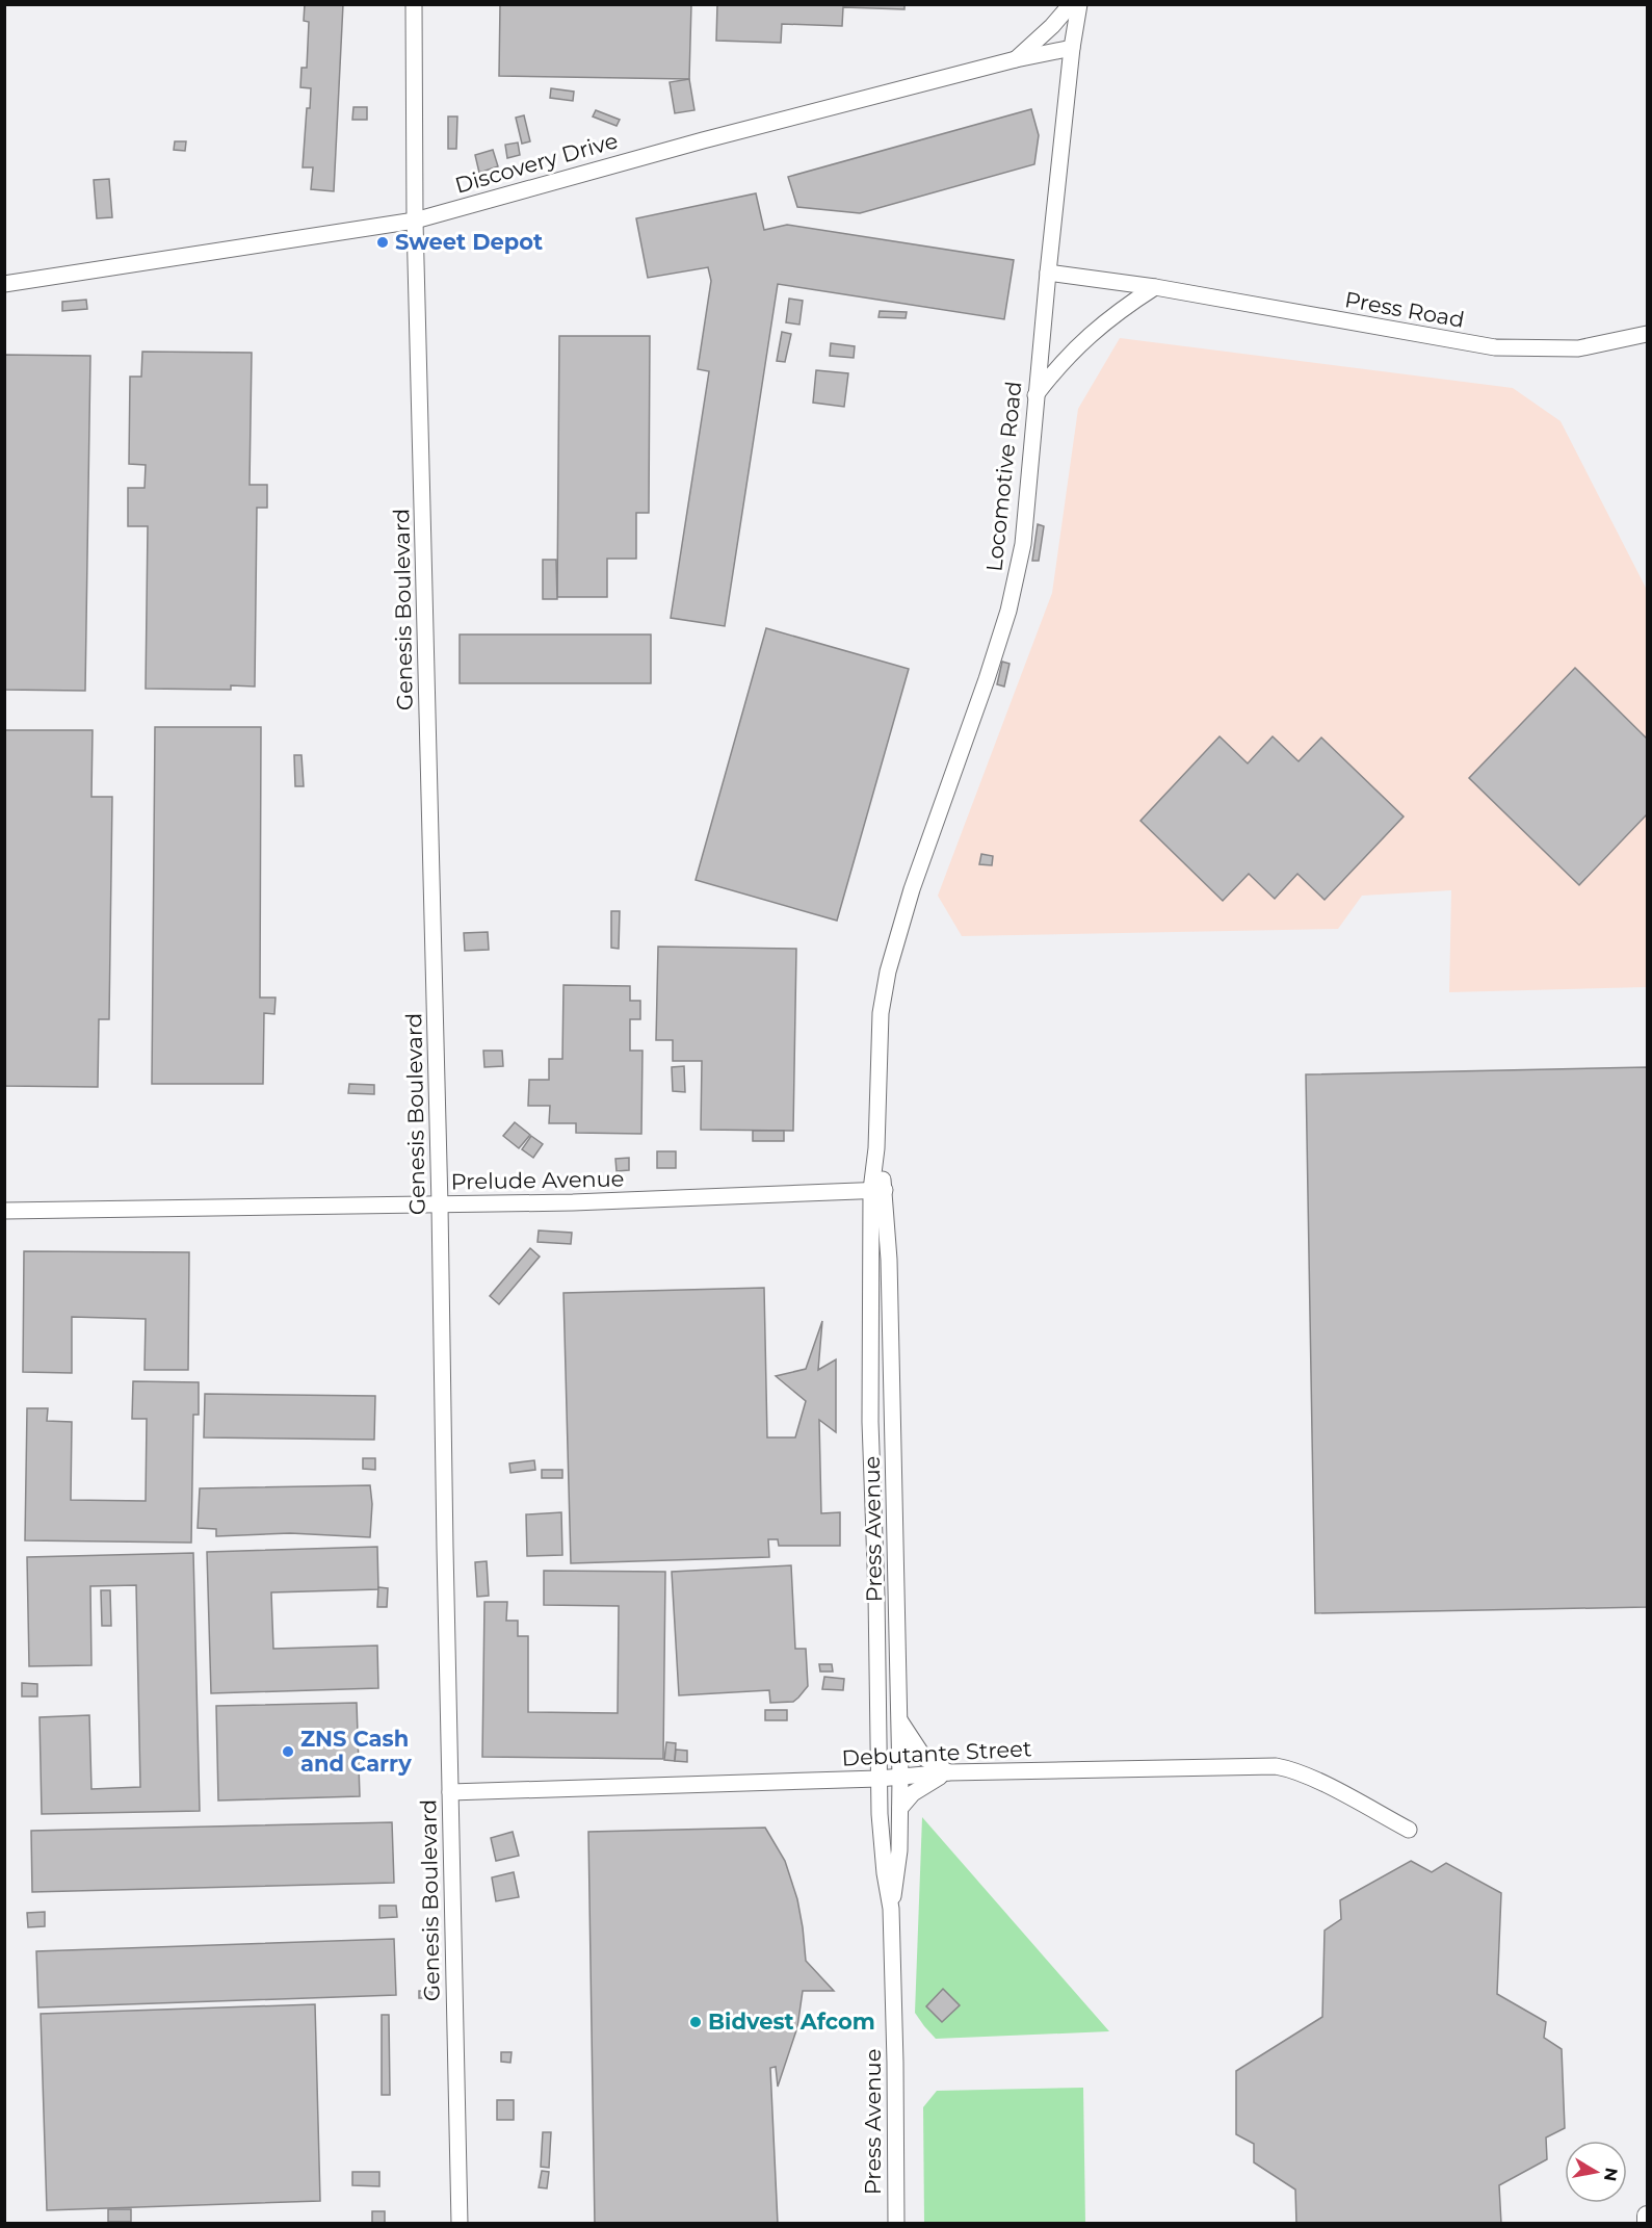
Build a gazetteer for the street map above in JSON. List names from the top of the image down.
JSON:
{
  "streets": {
    "street": [
      "Discovery Drive",
      "Press Road",
      "Locomotive Road",
      "Genesis Boulevard",
      "Prelude Avenue",
      "Press Avenue",
      "Debutante Street"
    ]
  },
  "crossings": [
    ["Discovery Drive", "Locomotive Road"],
    ["Discovery Drive", "Genesis Boulevard"],
    ["Press Road", "Locomotive Road"],
    ["Locomotive Road", "Press Avenue"],
    ["Genesis Boulevard", "Prelude Avenue"],
    ["Genesis Boulevard", "Debutante Street"],
    ["Prelude Avenue", "Press Avenue"],
    ["Press Avenue", "Debutante Street"]
  ],
  "places": ["Sweet Depot", "ZNS Cash and Carry", "Bidvest Afcom"],
  "north": "right"
}
